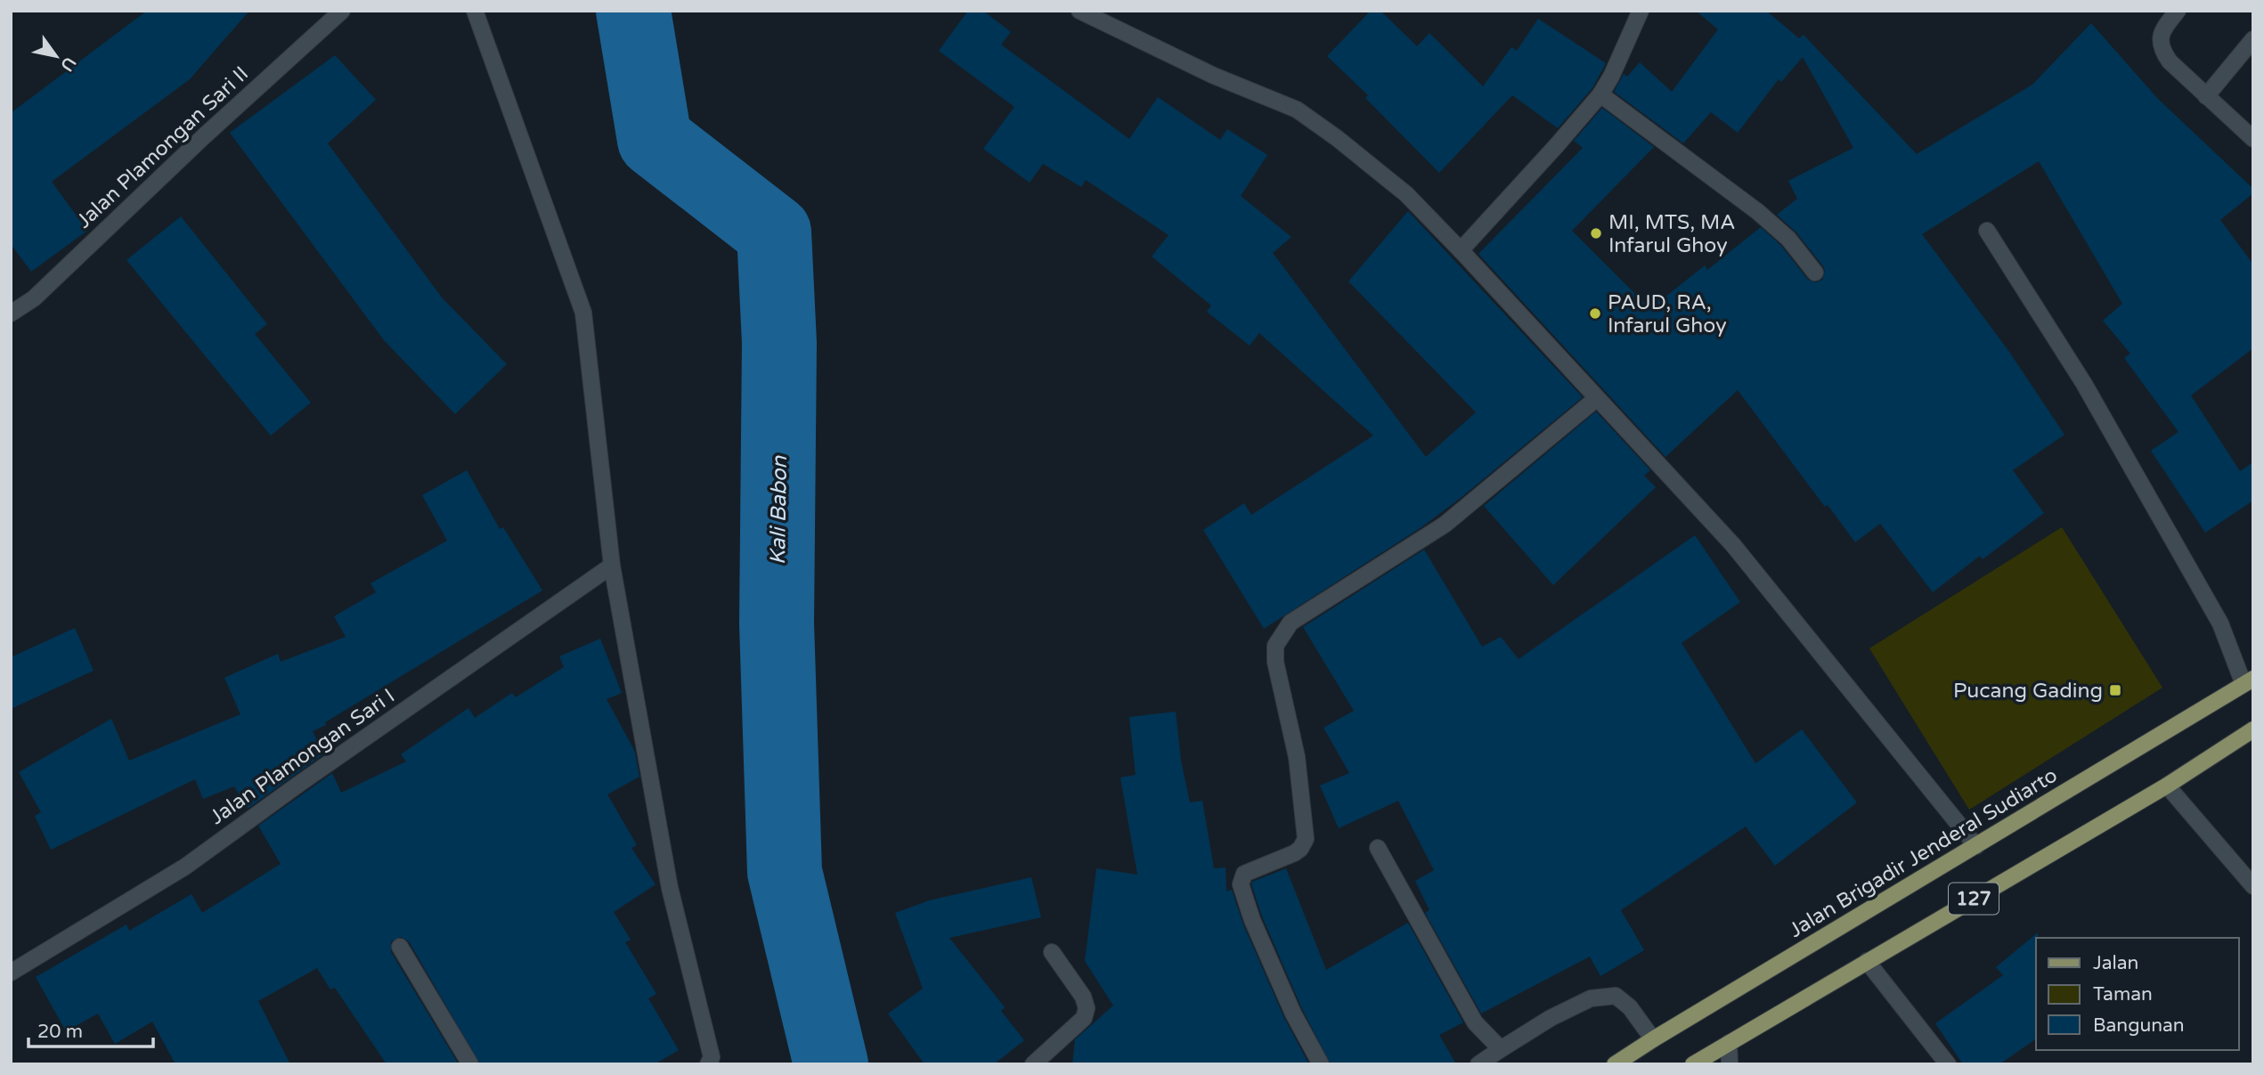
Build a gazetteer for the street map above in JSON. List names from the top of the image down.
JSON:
{
  "streets": {
    "main road": ["Jalan Brigadir Jenderal Sudiarto", "127"],
    "street": ["Jalan Plamongan Sari II", "Jalan Plamongan Sari I"]
  },
  "water": ["Kali Babon"],
  "places": {
    "other": ["MI, MTS, MA Infarul Ghoy", "PAUD, RA, Infarul Ghoy"],
    "transit": ["Pucang Gading"]
  },
  "legend": ["Jalan", "Taman", "Bangunan"],
  "scale_bar": "20 m",
  "north": "bottom right"
}
